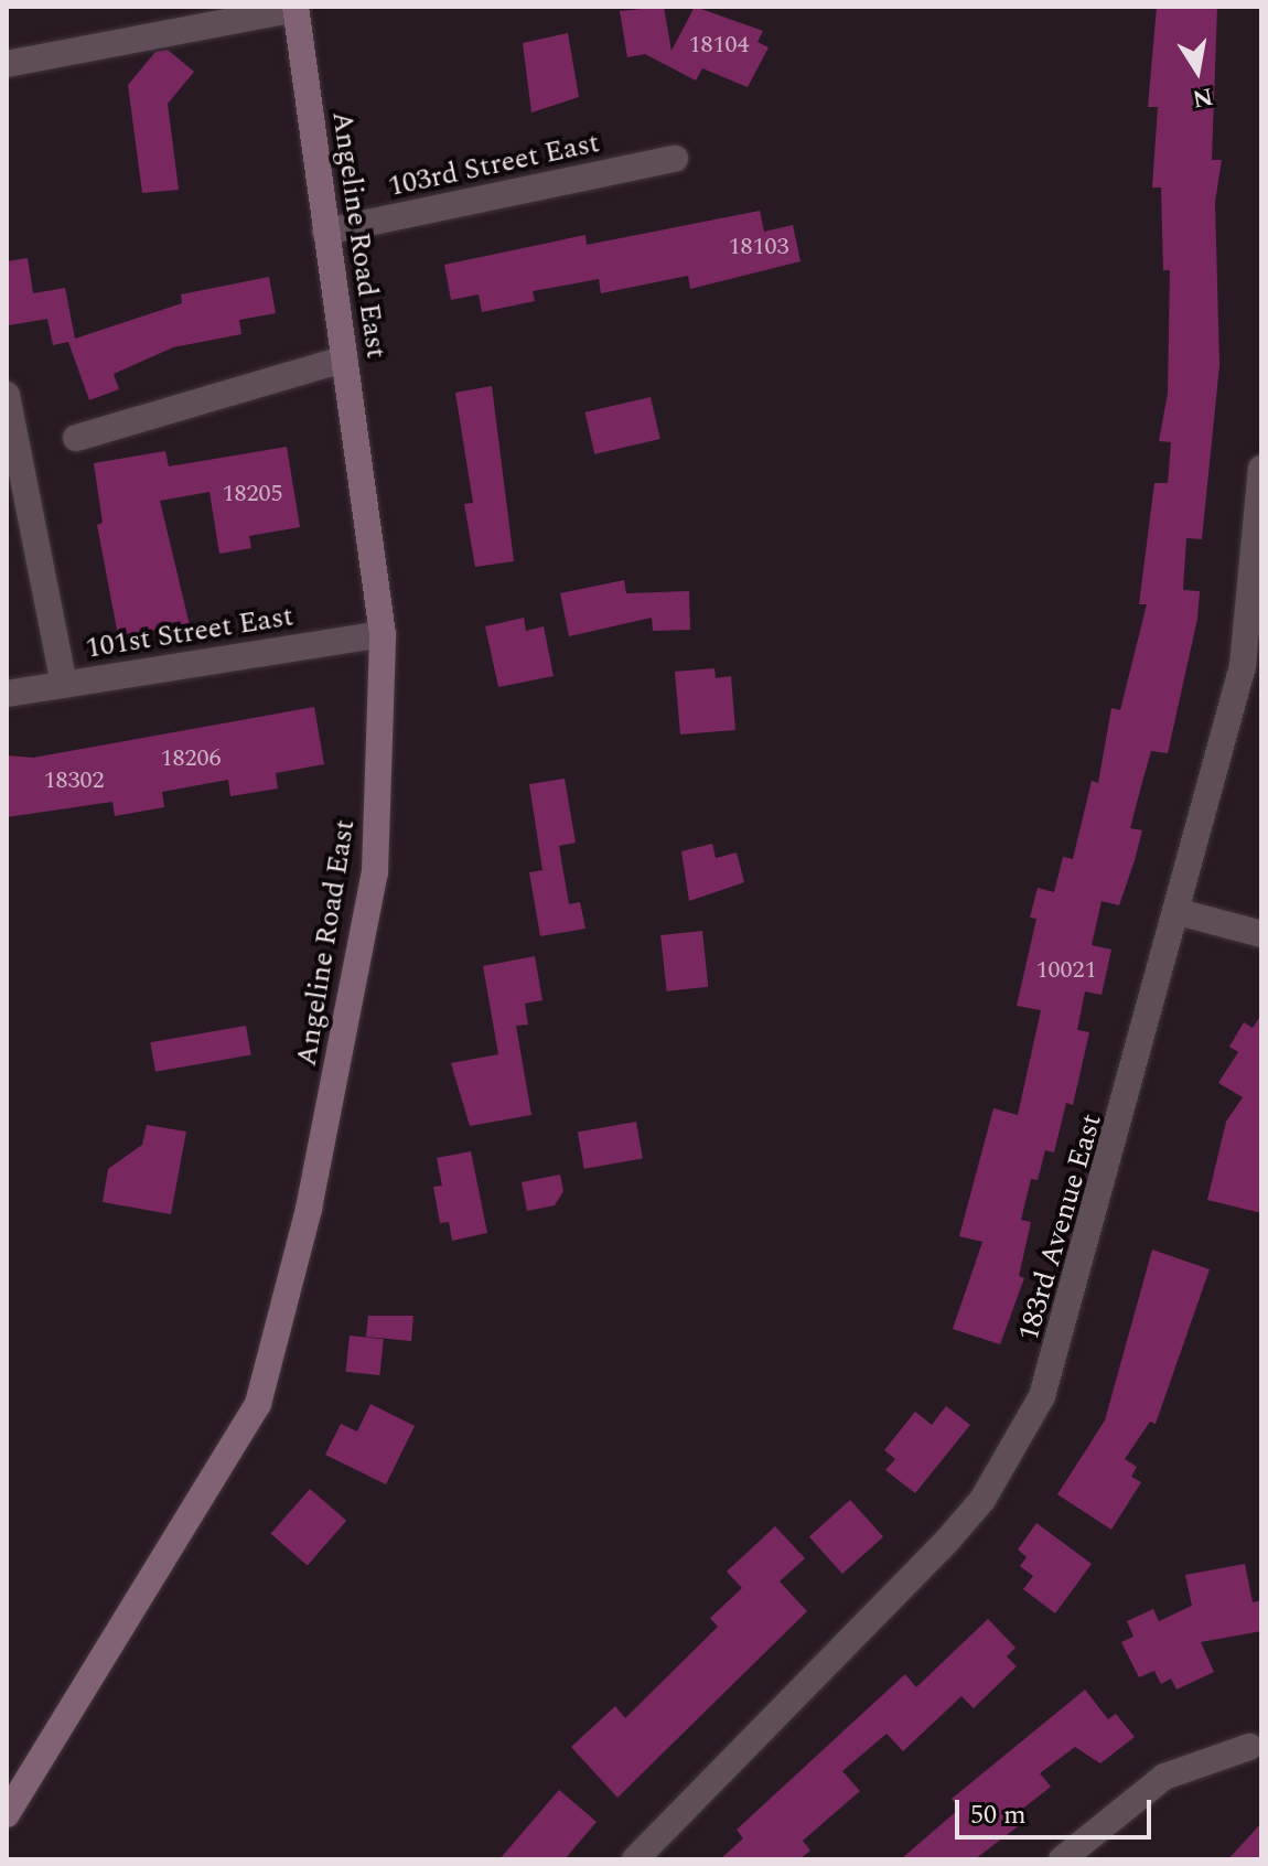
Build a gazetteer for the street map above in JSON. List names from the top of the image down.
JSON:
{
  "streets": {
    "street": [
      "103rd Street East",
      "Angeline Road East",
      "101st Street East",
      "183rd Avenue East"
    ]
  },
  "crossings": [
    ["103rd Street East", "Angeline Road East"],
    ["Angeline Road East", "101st Street East"]
  ],
  "house_numbers": [
    "18104",
    "18103",
    "18205",
    "18206",
    "18302",
    "10021"
  ],
  "scale_bar": "50 m",
  "north": "bottom"
}
